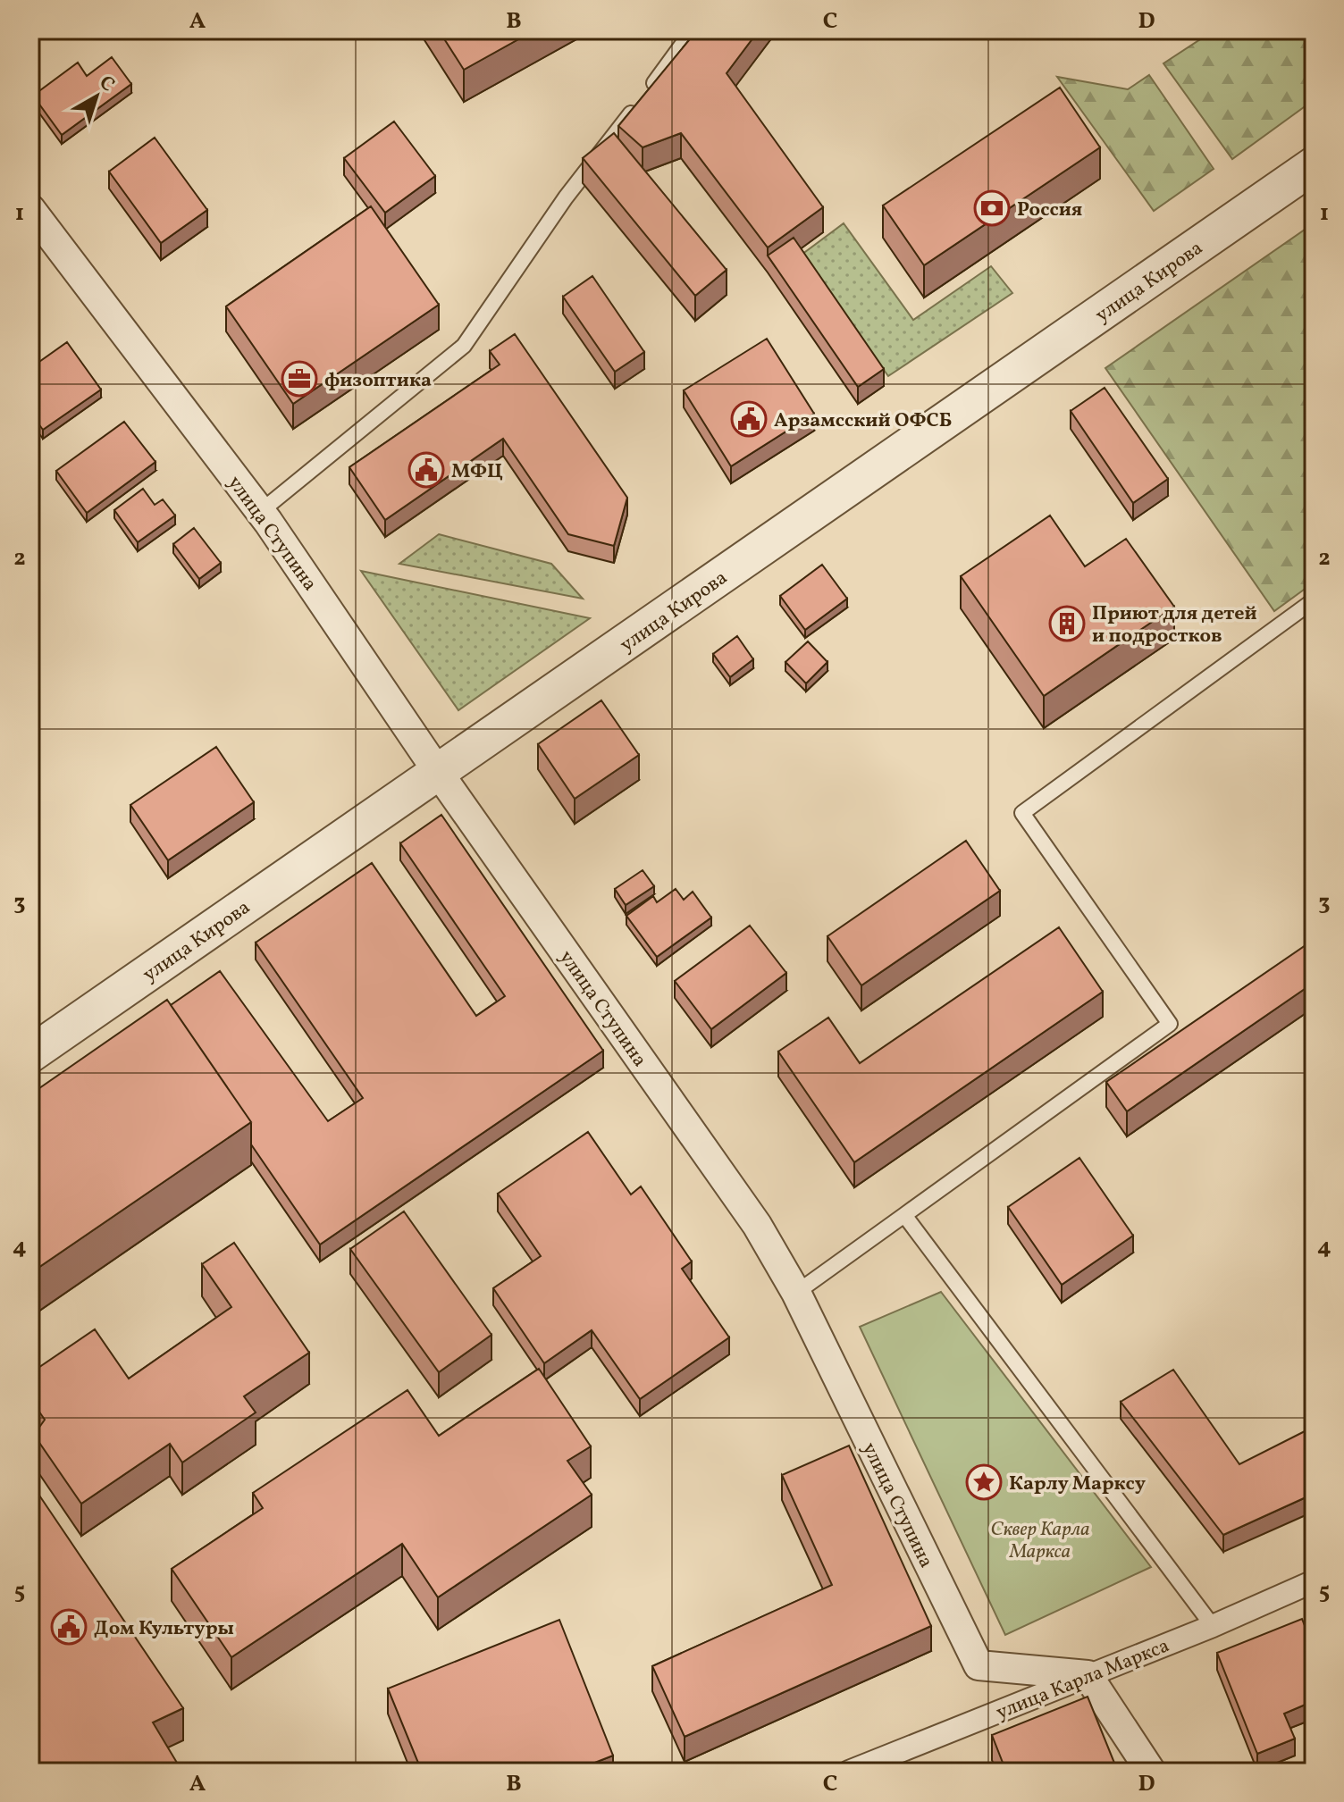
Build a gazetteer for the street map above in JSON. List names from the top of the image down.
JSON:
{
  "streets": {
    "street": ["улица Кирова", "улица Ступина", "улица Карла Маркса"]
  },
  "crossings": [
    ["улица Кирова", "улица Ступина"],
    ["улица Ступина", "улица Карла Маркса"]
  ],
  "parks": ["Сквер Карла Маркса"],
  "places": {
    "bank": ["Россия"],
    "office": ["физоптика"],
    "public building": ["Арзамсский ОФСБ", "МФЦ", "Дом Культуры"],
    "building": ["Приют для детей и подростков"],
    "place": ["Карлу Марксу"]
  },
  "north": "top right",
  "grid": {
    "columns": [
      "A",
      "B",
      "C",
      "D"
    ],
    "rows": [
      "1",
      "2",
      "3",
      "4",
      "5"
    ]
  }
}
